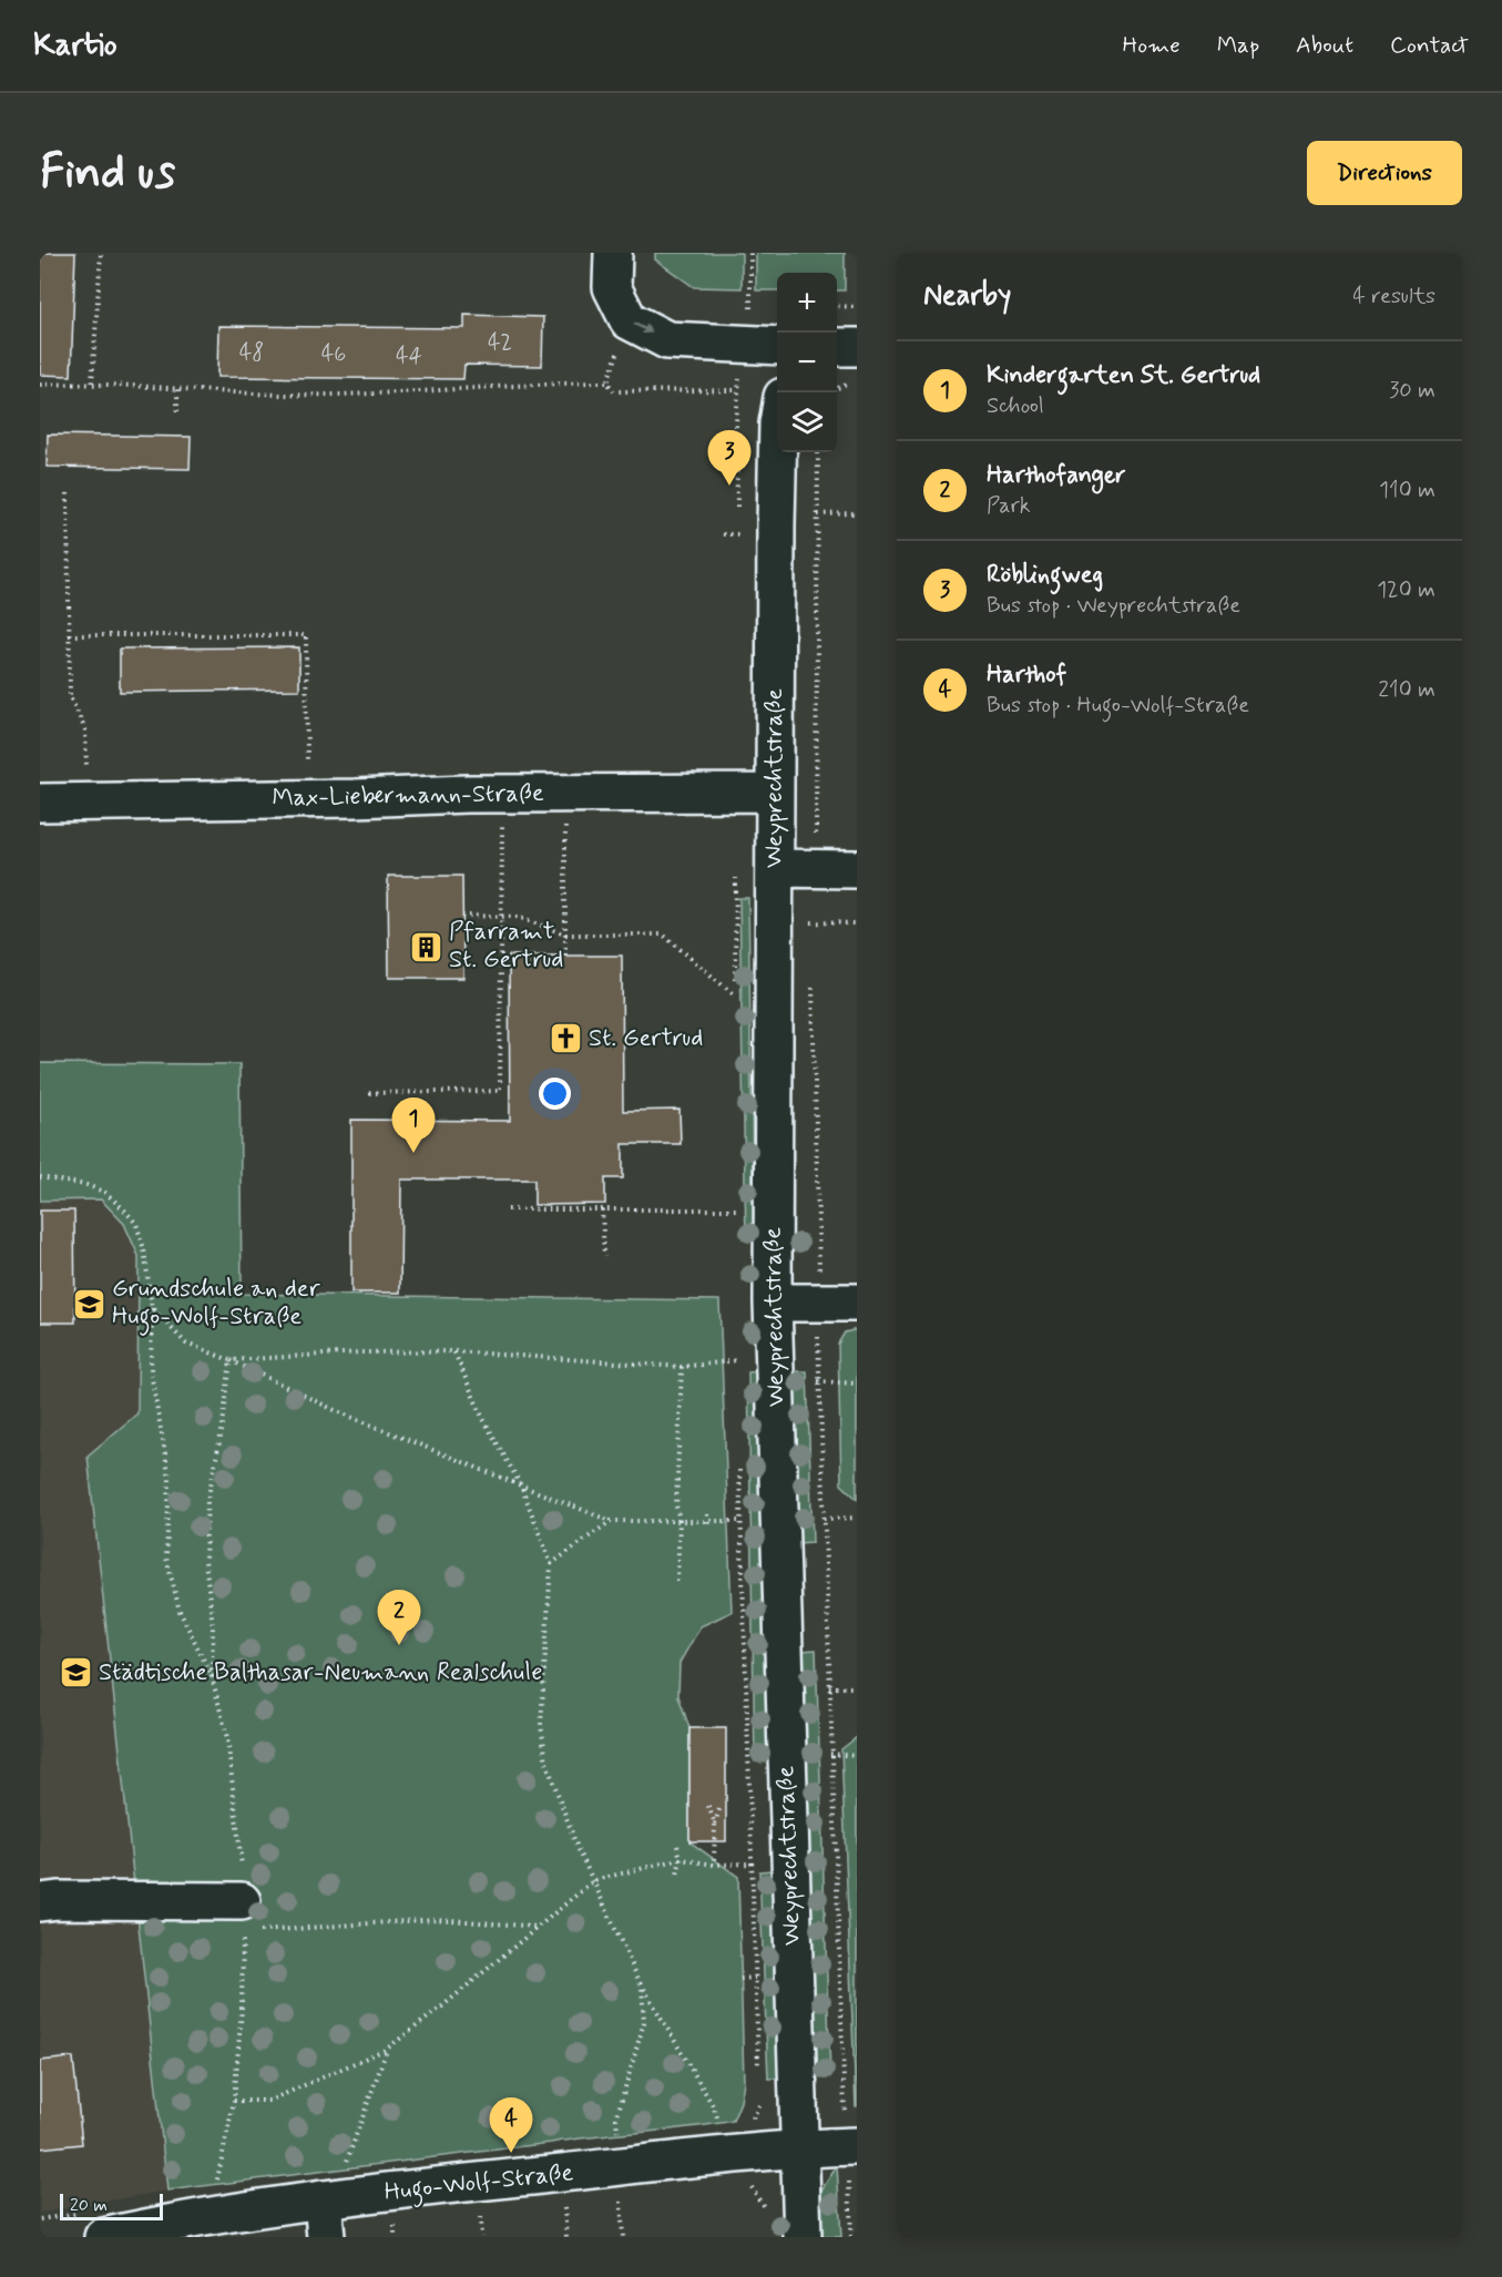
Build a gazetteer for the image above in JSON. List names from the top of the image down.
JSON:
{
  "streets": {
    "street": ["Weyprechtstraße", "Max-Liebermann-Straße", "Hugo-Wolf-Straße"]
  },
  "crossings": [
    ["Weyprechtstraße", "Max-Liebermann-Straße"],
    ["Weyprechtstraße", "Hugo-Wolf-Straße"]
  ],
  "places": {
    "building": ["Pfarramt St. Gertrud"],
    "church": ["St. Gertrud"],
    "school or university": ["Grundschule an der Hugo-Wolf-Straße", "Städtische Balthasar-Neumann Realschule"]
  },
  "house_numbers": [
    "42",
    "48",
    "46",
    "44"
  ],
  "scale_bar": "20 m",
  "page": {
    "header": "Kartio",
    "nav": [
      "Home",
      "Map",
      "About",
      "Contact"
    ],
    "buttons": "Directions",
    "title": "Find us",
    "heading": ["Nearby", "4 results"],
    "map_buttons": ["+", "−"],
    "list": [
      {
        "mark": "1",
        "name": "Kindergarten St. Gertrud",
        "note": "School",
        "value": "30 m"
      },
      {
        "mark": "2",
        "name": "Harthofanger",
        "note": "Park",
        "value": "110 m"
      },
      {
        "mark": "3",
        "name": "Röblingweg",
        "note": "Bus stop · Weyprechtstraße",
        "value": "120 m"
      },
      {
        "mark": "4",
        "name": "Harthof",
        "note": "Bus stop · Hugo-Wolf-Straße",
        "value": "210 m"
      }
    ],
    "pins": [
      "3",
      "1",
      "2",
      "4"
    ],
    "scale": "20 m"
  }
}
